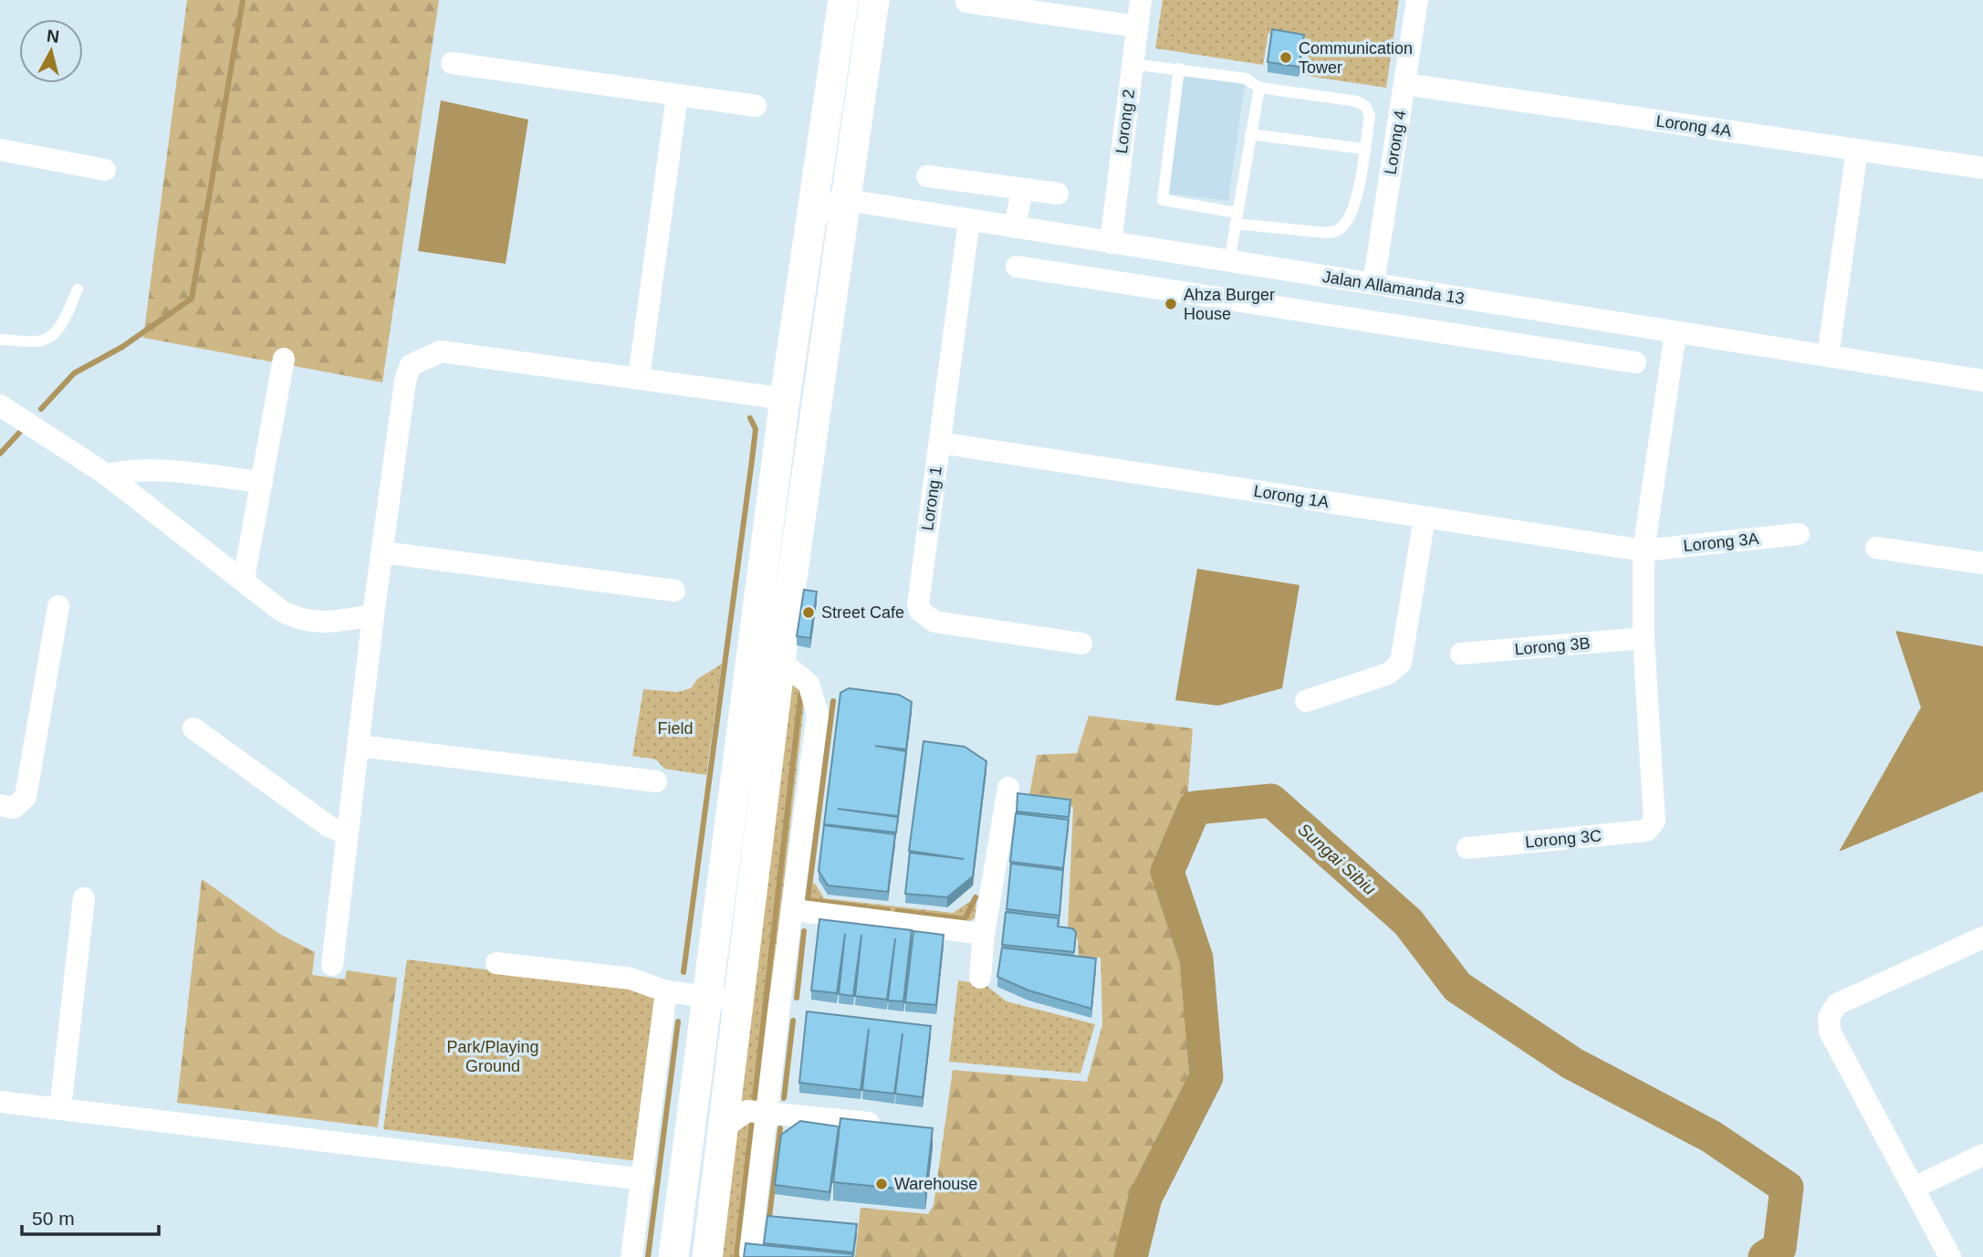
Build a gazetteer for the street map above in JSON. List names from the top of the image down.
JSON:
{
  "streets": {
    "street": [
      "Lorong 2",
      "Lorong 4A",
      "Lorong 4",
      "Jalan Allamanda 13",
      "Lorong 1A",
      "Lorong 1",
      "Lorong 3A",
      "Lorong 3B",
      "Lorong 3C"
    ]
  },
  "crossings": [
    ["Lorong 2", "Jalan Allamanda 13"],
    ["Lorong 4A", "Lorong 4"],
    ["Lorong 4", "Jalan Allamanda 13"],
    ["Jalan Allamanda 13", "Lorong 1"],
    ["Lorong 1A", "Lorong 1"],
    ["Lorong 1A", "Lorong 3A"],
    ["Lorong 3B", "Lorong 3C"]
  ],
  "water": ["Sungai Sibiu"],
  "parks": ["Field", "Park/Playing Ground"],
  "places": [
    "Communication Tower",
    "Ahza Burger House",
    "Street Cafe",
    "Warehouse"
  ],
  "scale_bar": "50 m",
  "north": "top"
}
